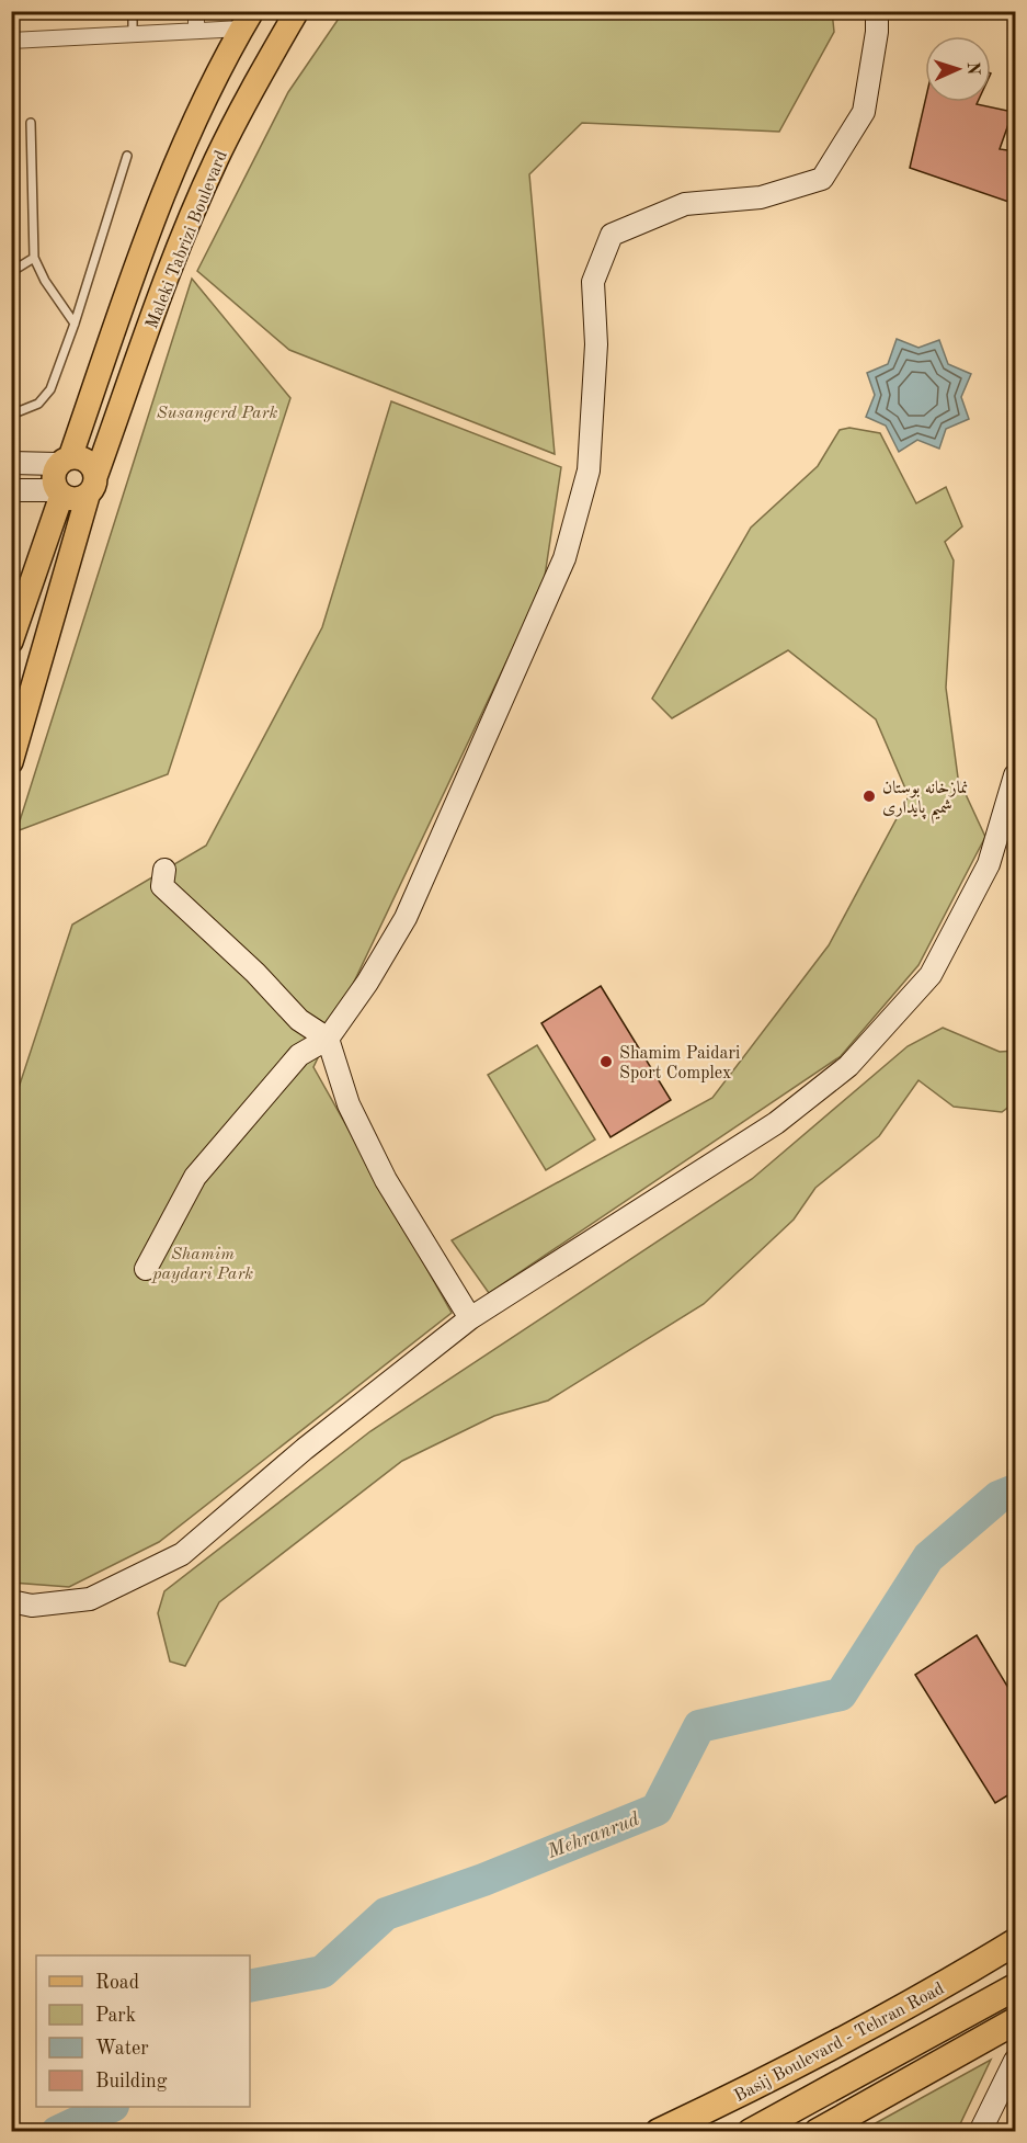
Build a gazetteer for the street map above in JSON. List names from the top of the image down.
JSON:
{
  "streets": {
    "highway": ["Basij Boulevard - Tehran Road"],
    "main road": ["Maleki Tabrizi Boulevard"]
  },
  "water": ["Mehranrud"],
  "parks": ["Susangerd Park", "Shamim paydari Park"],
  "places": ["نمازخانه بوستان شمیم پایداری", "Shamim Paidari Sport Complex"],
  "legend": [
    "Road",
    "Park",
    "Water",
    "Building"
  ],
  "north": "right"
}
